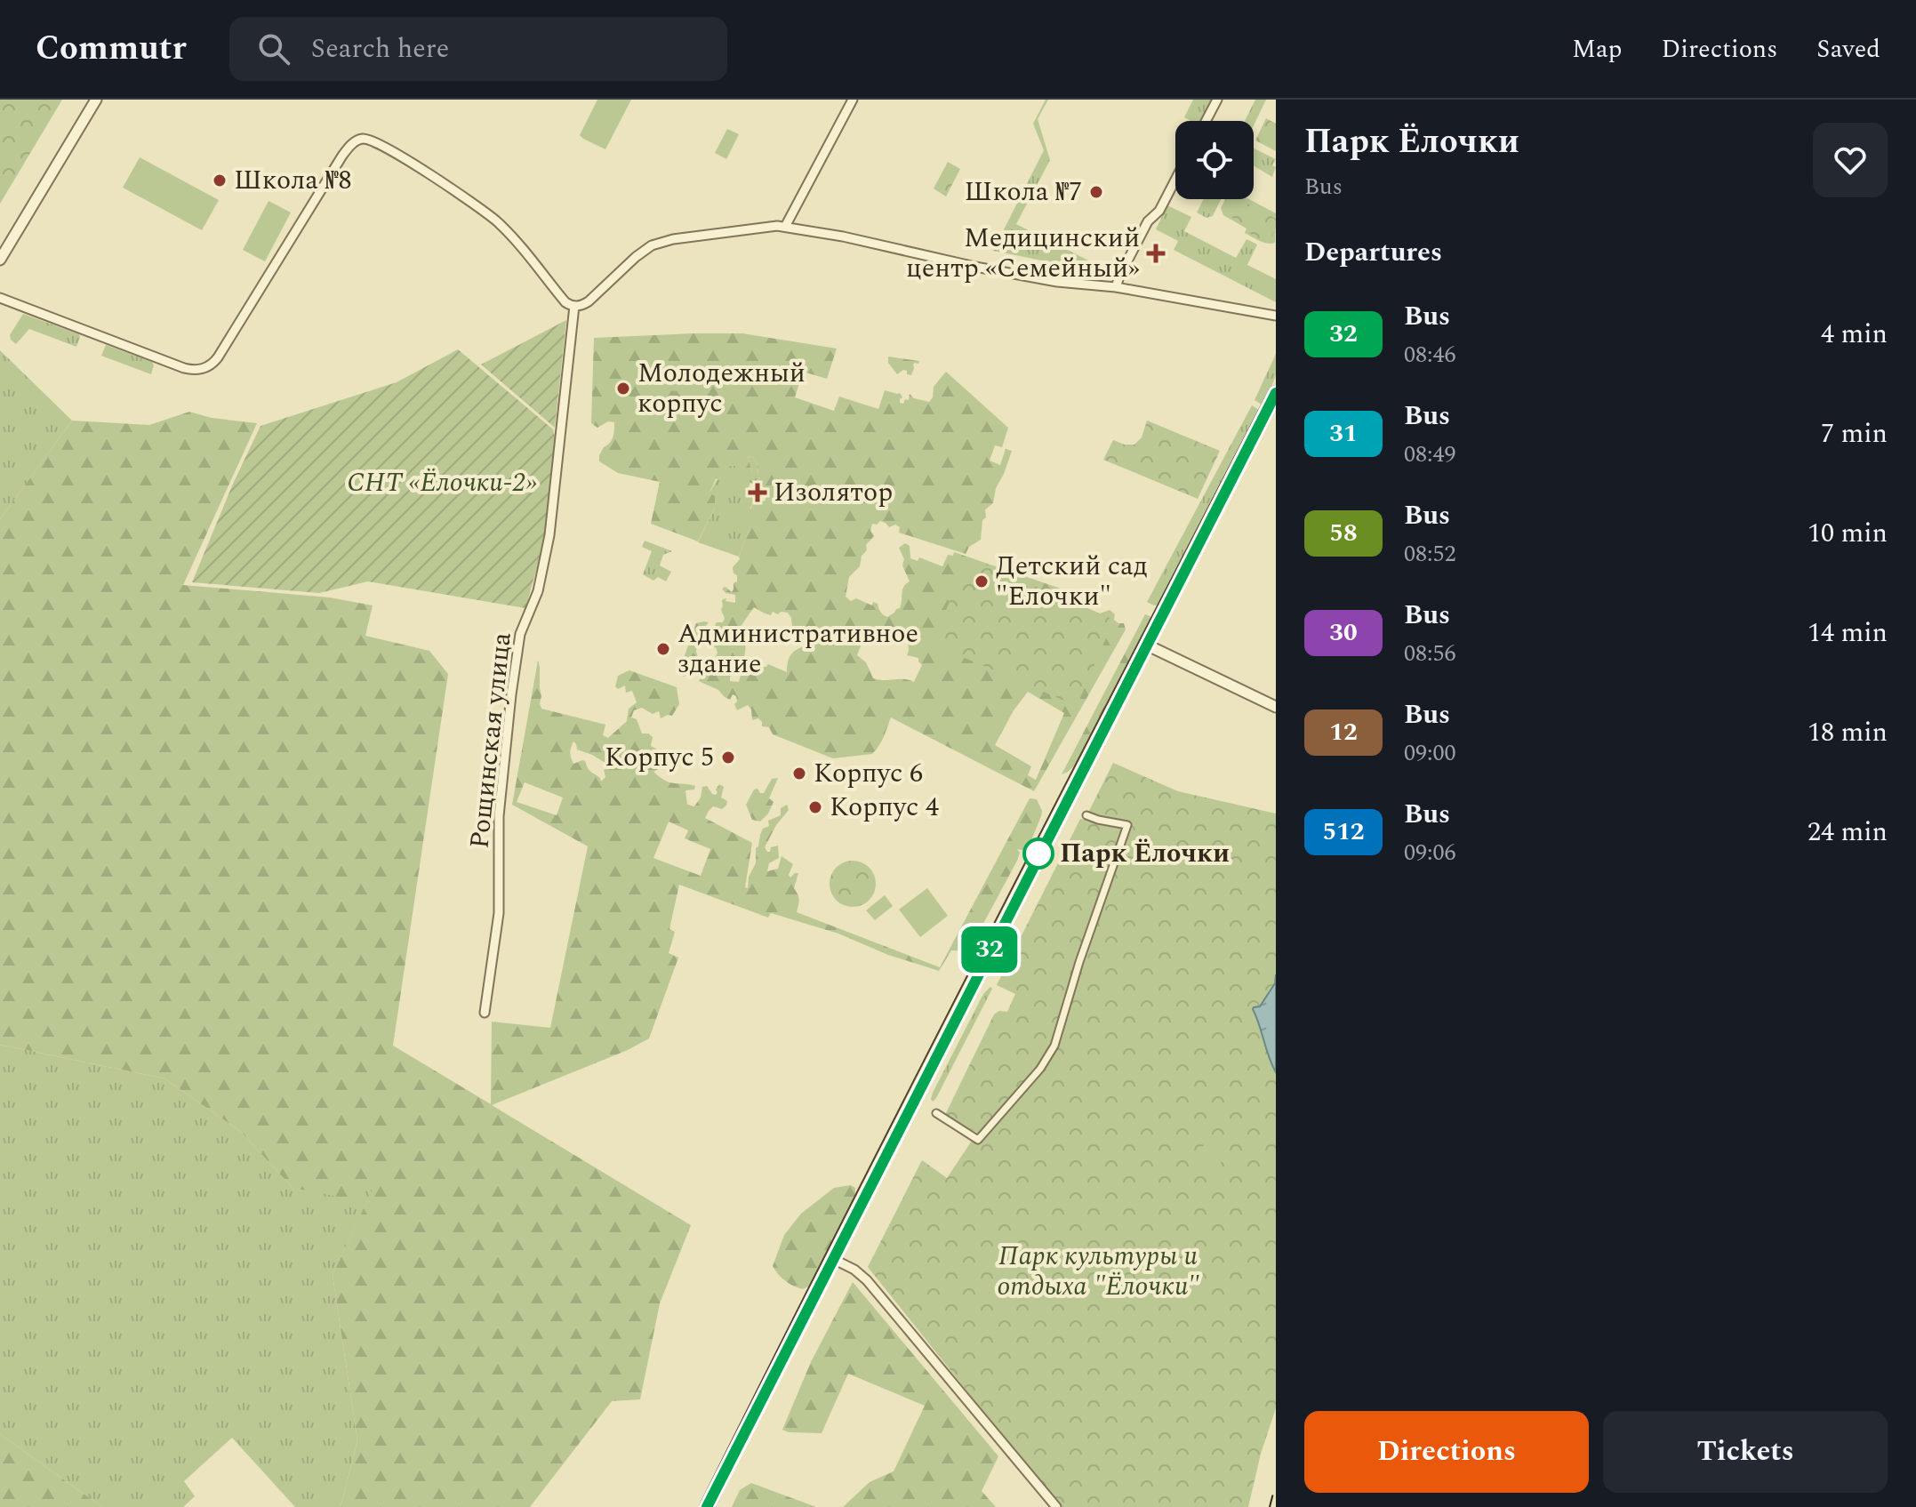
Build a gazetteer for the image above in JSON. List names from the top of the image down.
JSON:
{
  "streets": {
    "street": ["Рощинская улица"]
  },
  "parks": ["СНТ «Ёлочки-2»", "Парк культуры и отдыха \"Ёлочки\""],
  "places": {
    "other": [
      "Школа №8",
      "Школа №7",
      "Молодежный корпус",
      "Детский сад \"Елочки\"",
      "Административное здание",
      "Корпус 5",
      "Корпус 6",
      "Корпус 4",
      "Парк Ёлочки"
    ],
    "health": ["Медицинский центр «Семейный»", "Изолятор"]
  },
  "lines": ["bus line 32"],
  "page": {
    "header": "Commutr",
    "search": "Search here",
    "nav": ["Map", "Directions", "Saved"],
    "on_map": "32",
    "heading": [
      ["Парк Ёлочки", "Bus"],
      "Departures"
    ],
    "list": [
      {
        "mark": "32",
        "name": "Bus",
        "note": "08:46",
        "value": "4 min"
      },
      {
        "mark": "31",
        "name": "Bus",
        "note": "08:49",
        "value": "7 min"
      },
      {
        "mark": "58",
        "name": "Bus",
        "note": "08:52",
        "value": "10 min"
      },
      {
        "mark": "30",
        "name": "Bus",
        "note": "08:56",
        "value": "14 min"
      },
      {
        "mark": "12",
        "name": "Bus",
        "note": "09:00",
        "value": "18 min"
      },
      {
        "mark": "512",
        "name": "Bus",
        "note": "09:06",
        "value": "24 min"
      }
    ],
    "buttons": ["Directions", "Tickets"]
  }
}
